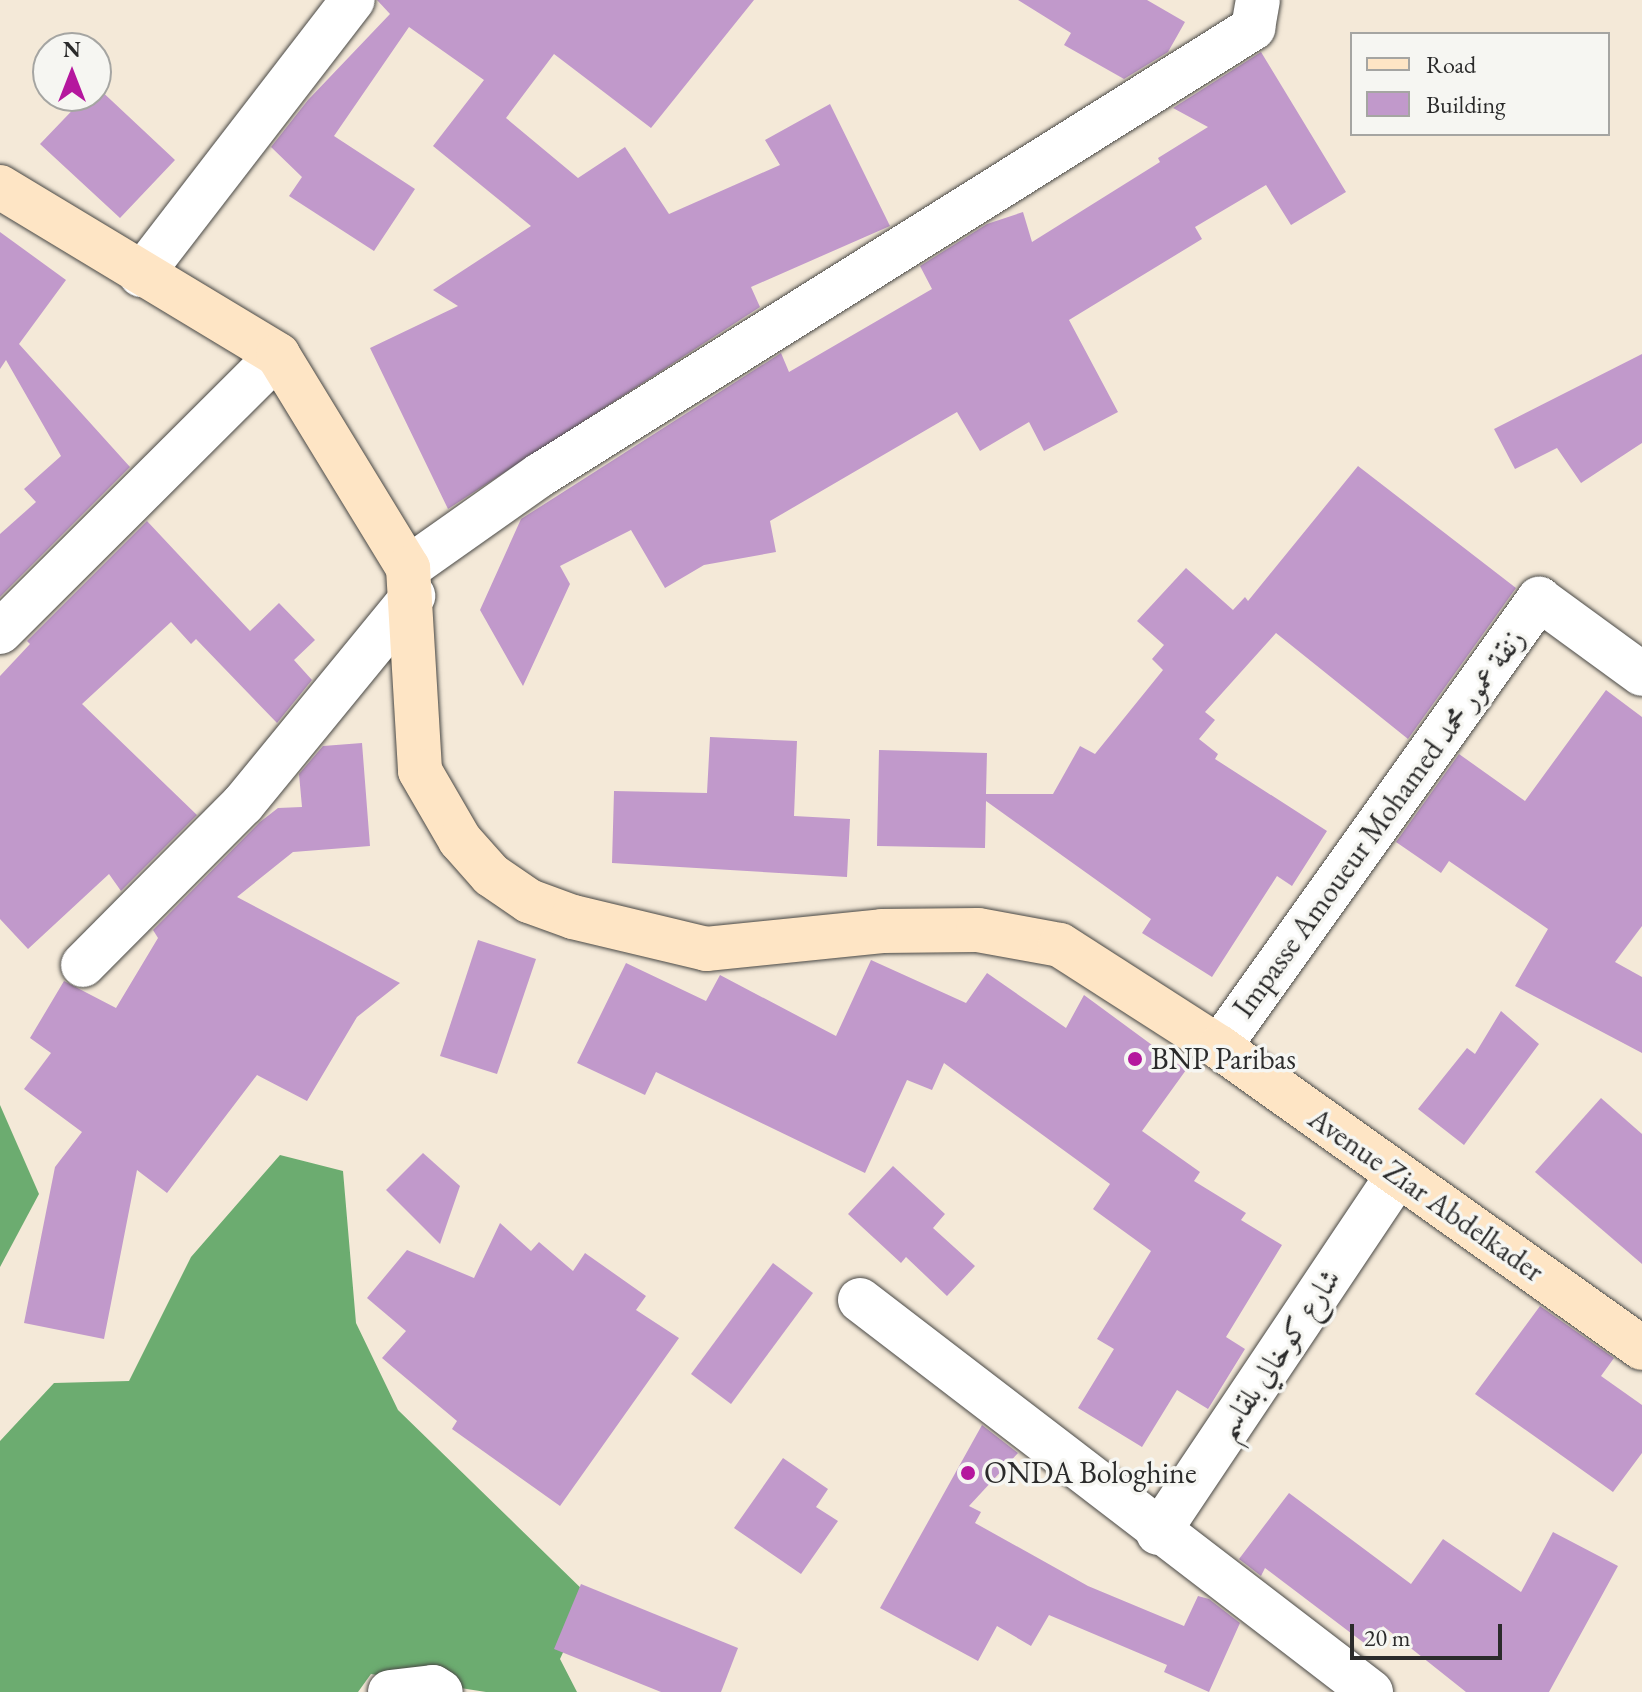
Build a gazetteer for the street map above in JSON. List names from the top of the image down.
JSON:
{
  "streets": {
    "main road": ["Avenue Ziar Abdelkader"],
    "street": ["Impasse Amoueur Mohamed زنقة عمور محمد", "شارع كوخالي بلقاسم"]
  },
  "crossings": [
    ["Impasse Amoueur Mohamed زنقة عمور محمد", "Avenue Ziar Abdelkader"],
    ["Avenue Ziar Abdelkader", "شارع كوخالي بلقاسم"]
  ],
  "places": ["BNP Paribas", "ONDA Bologhine"],
  "legend": ["Road", "Building"],
  "scale_bar": "20 m",
  "north": "top"
}
